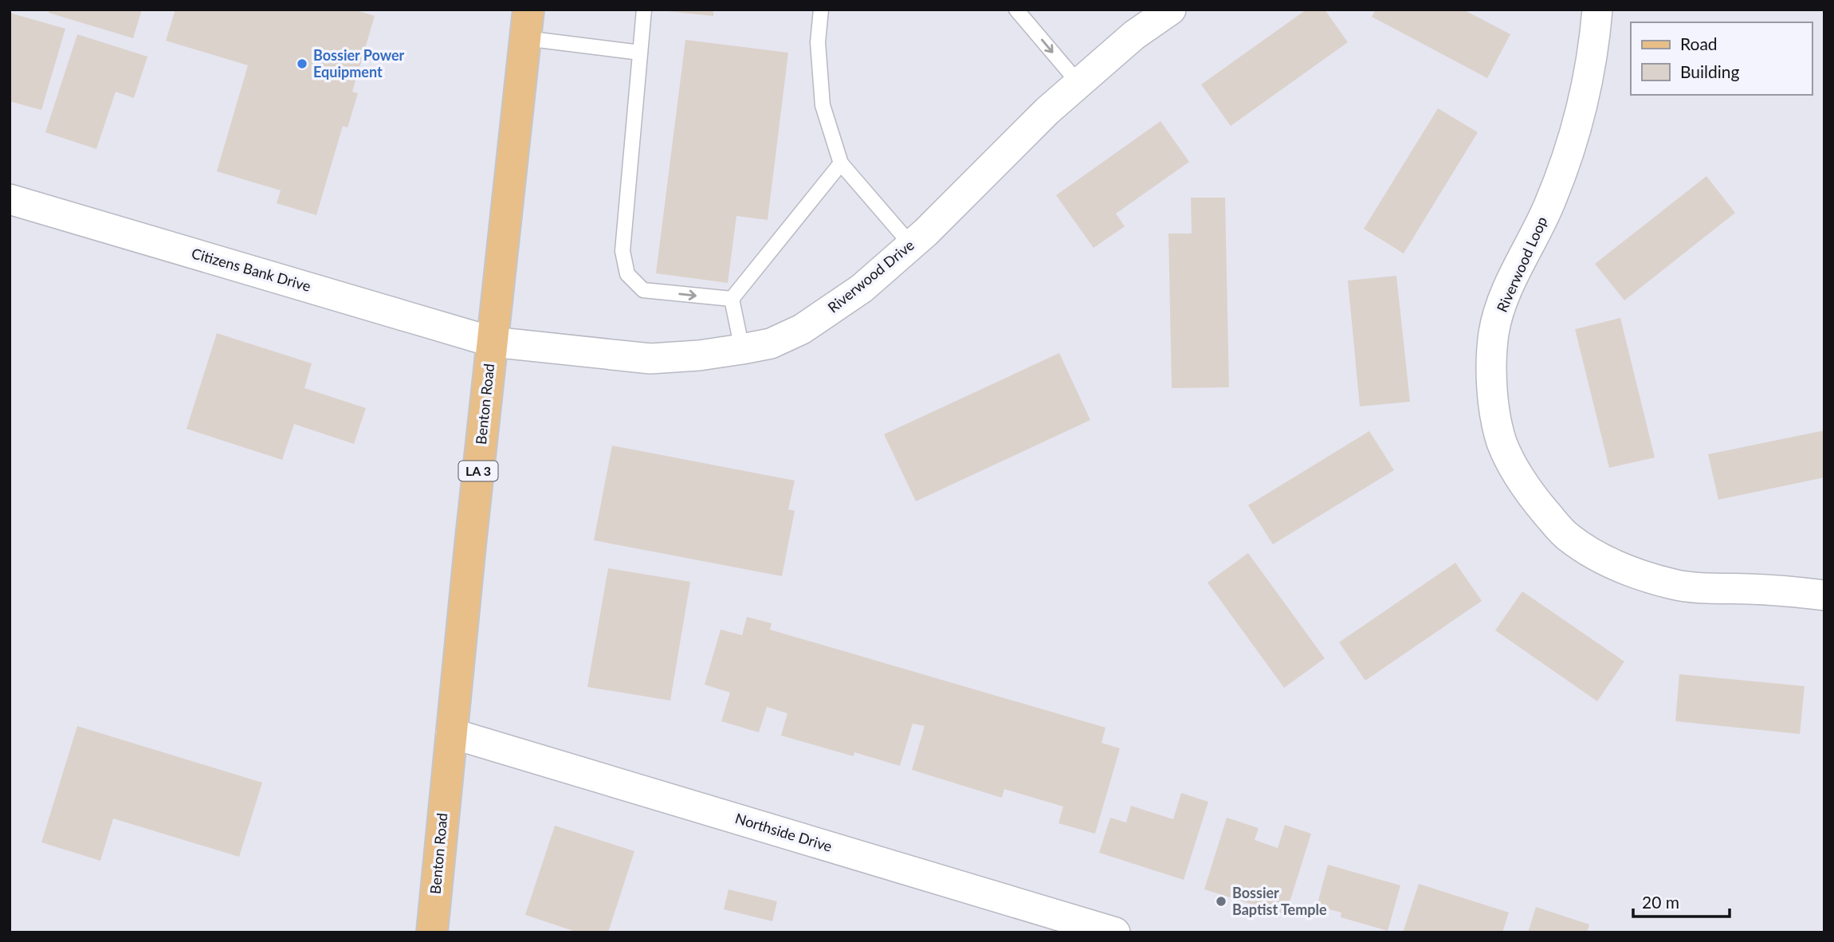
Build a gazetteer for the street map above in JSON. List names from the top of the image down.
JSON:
{
  "streets": {
    "main road": ["Benton Road", "LA 3"],
    "street": [
      "Riverwood Loop",
      "Citizens Bank Drive",
      "Riverwood Drive",
      "Northside Drive"
    ]
  },
  "crossings": [
    ["Citizens Bank Drive", "Riverwood Drive"],
    ["Citizens Bank Drive", "Benton Road"],
    ["Riverwood Drive", "Benton Road"],
    ["Benton Road", "Northside Drive"]
  ],
  "places": ["Bossier Power Equipment", "Bossier Baptist Temple"],
  "legend": ["Road", "Building"],
  "scale_bar": "20 m"
}
